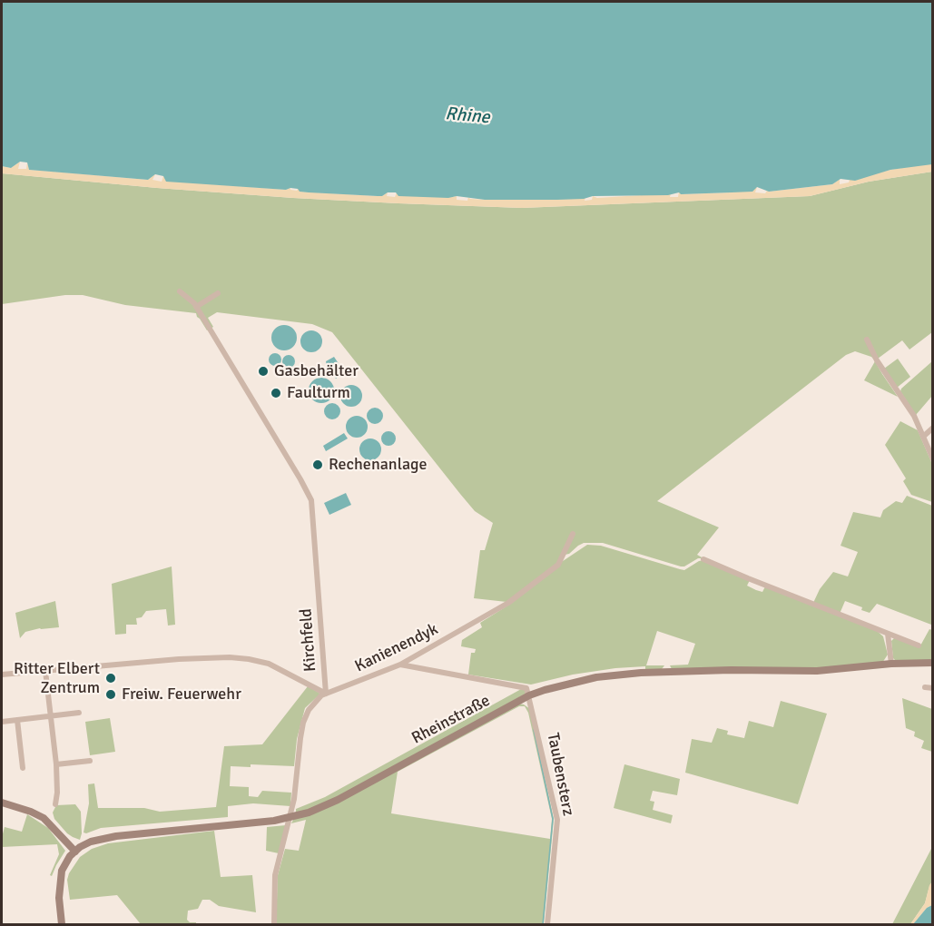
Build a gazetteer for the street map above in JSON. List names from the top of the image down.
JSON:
{
  "streets": {
    "main road": ["Rheinstraße"],
    "street": ["Kirchfeld", "Kanienendyk", "Taubensterz"]
  },
  "crossings": [
    ["Kirchfeld", "Kanienendyk"],
    ["Kanienendyk", "Rheinstraße"],
    ["Rheinstraße", "Taubensterz"]
  ],
  "water": ["Rhine"],
  "places": [
    "Gasbehälter",
    "Faulturm",
    "Rechenanlage",
    "Ritter Elbert Zentrum",
    "Freiw. Feuerwehr"
  ]
}
